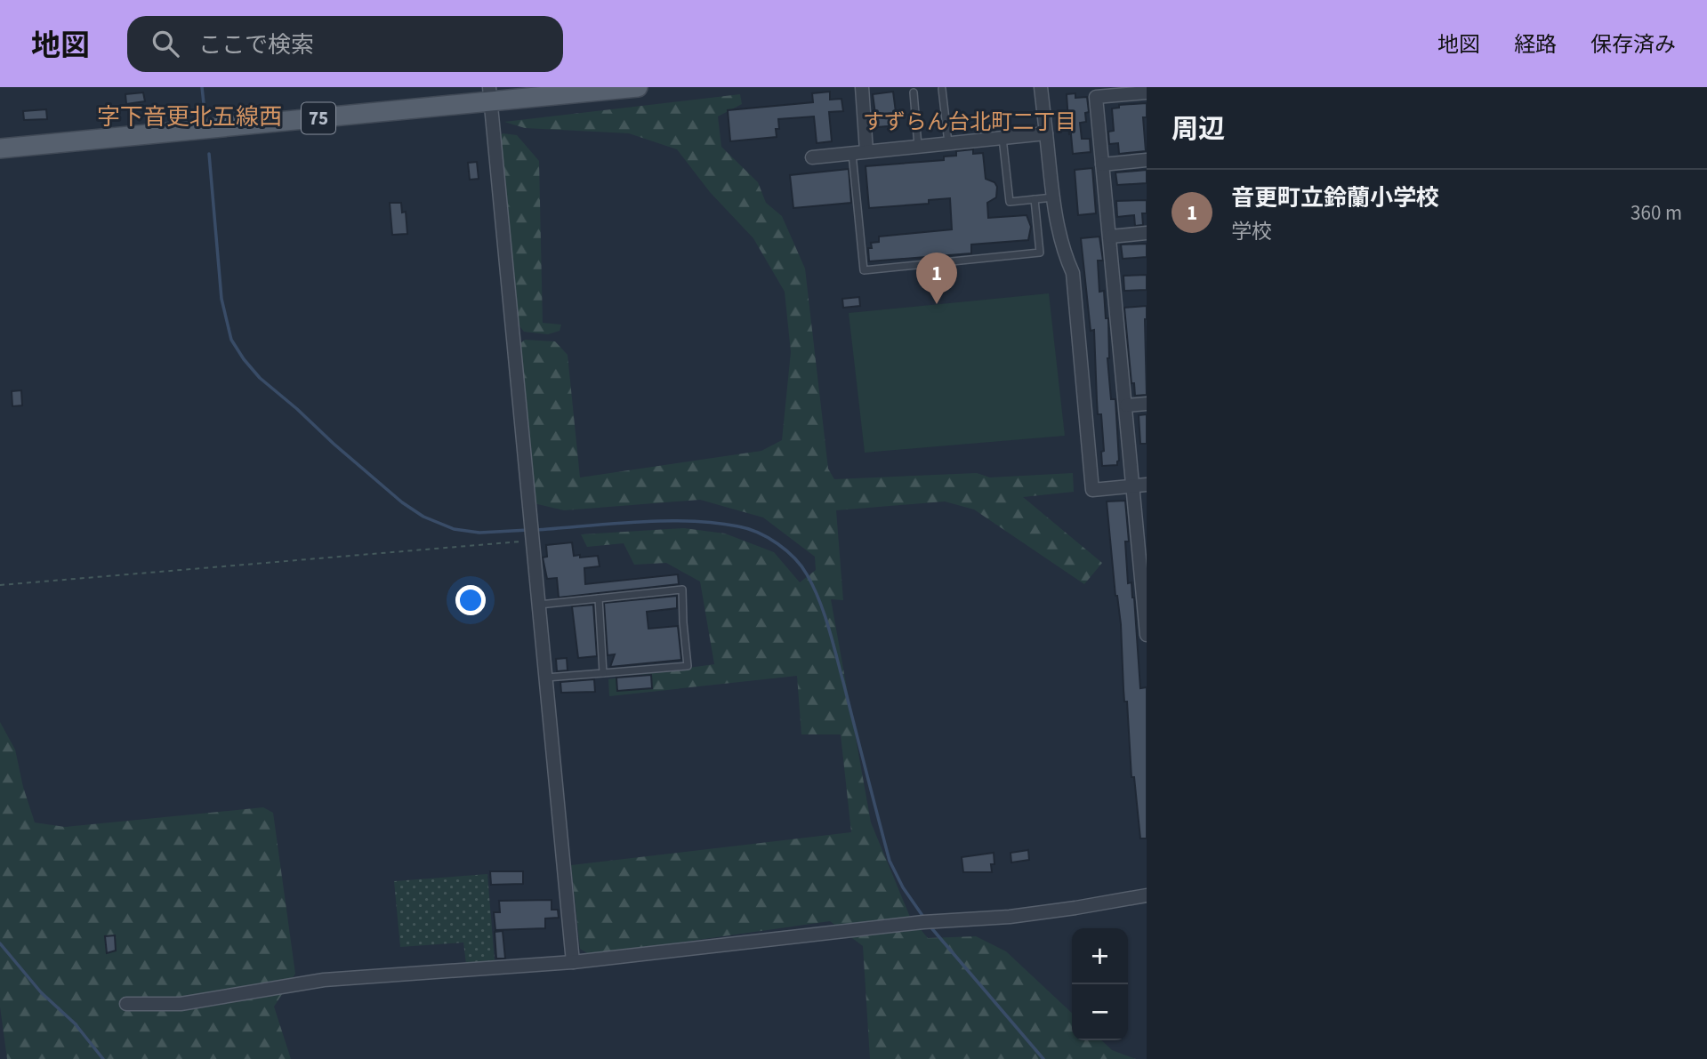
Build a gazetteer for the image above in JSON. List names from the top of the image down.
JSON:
{
  "streets": {
    "main road": ["75"]
  },
  "districts": ["字下音更北五線西", "すずらん台北町二丁目"],
  "page": {
    "header": "地図",
    "search": "ここで検索",
    "nav": ["地図", "経路", "保存済み"],
    "heading": "周辺",
    "list": [
      {
        "mark": "1",
        "name": "音更町立鈴蘭小学校",
        "note": "学校",
        "value": "360 m"
      }
    ],
    "pins": "1",
    "map_buttons": ["+", "−"]
  }
}
